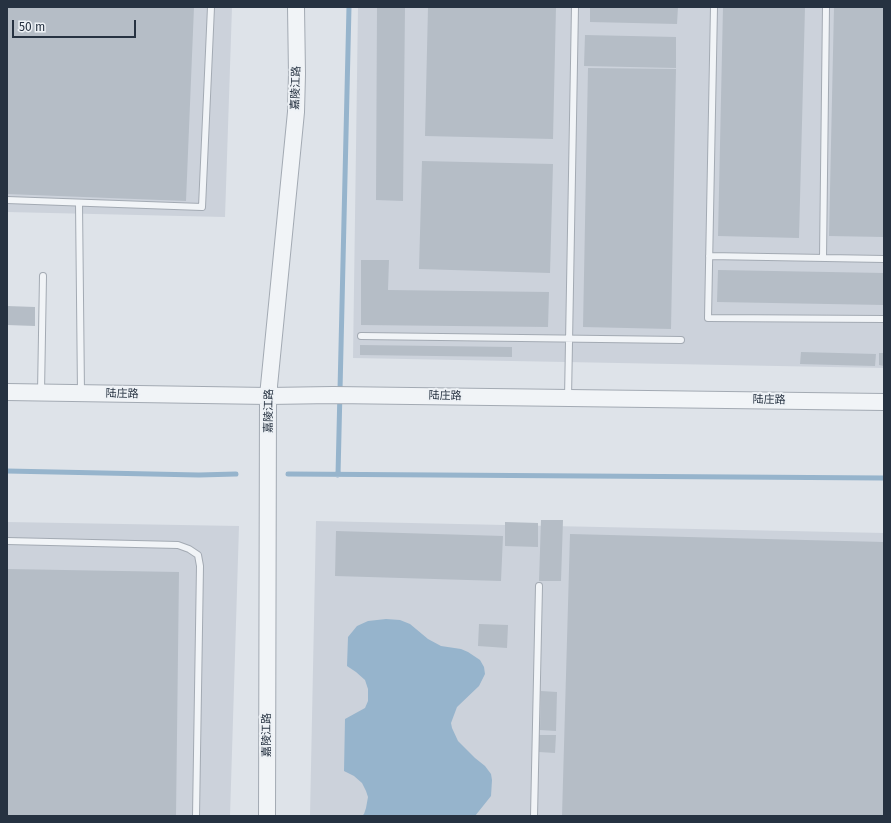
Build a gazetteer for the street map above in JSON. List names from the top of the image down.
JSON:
{
  "streets": {
    "street": ["嘉陵江路", "陆庄路"]
  },
  "crossings": [
    ["嘉陵江路", "陆庄路"]
  ],
  "scale_bar": "50 m"
}
